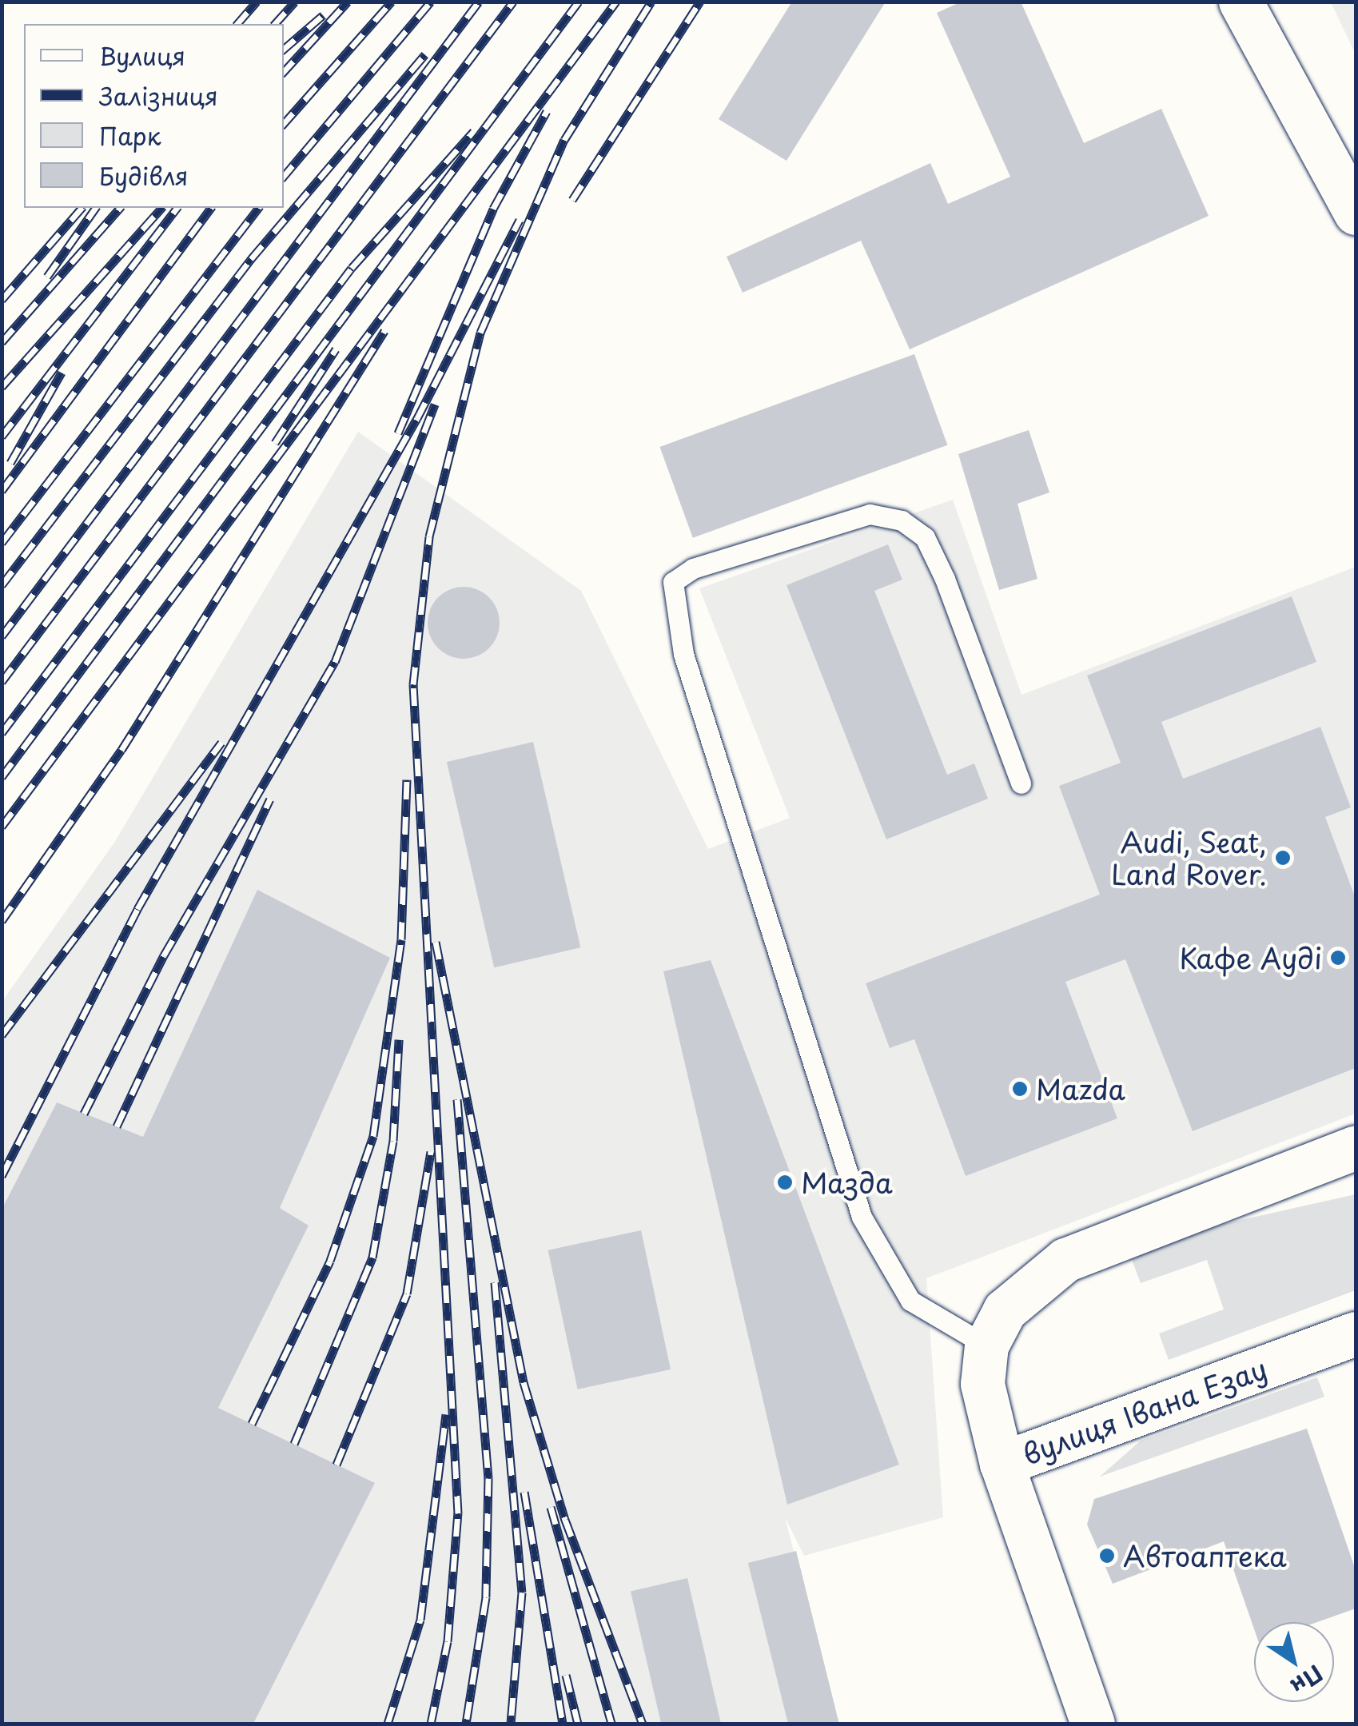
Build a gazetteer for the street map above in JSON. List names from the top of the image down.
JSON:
{
  "streets": {
    "main road": ["вулиця Івана Езау"]
  },
  "places": [
    "Audi, Seat, Land Rover.",
    "Кафе Ауді",
    "Mazda",
    "Мазда",
    "Автоаптека"
  ],
  "legend": [
    "Вулиця",
    "Залізниця",
    "Парк",
    "Будівля"
  ],
  "north": "bottom right"
}
